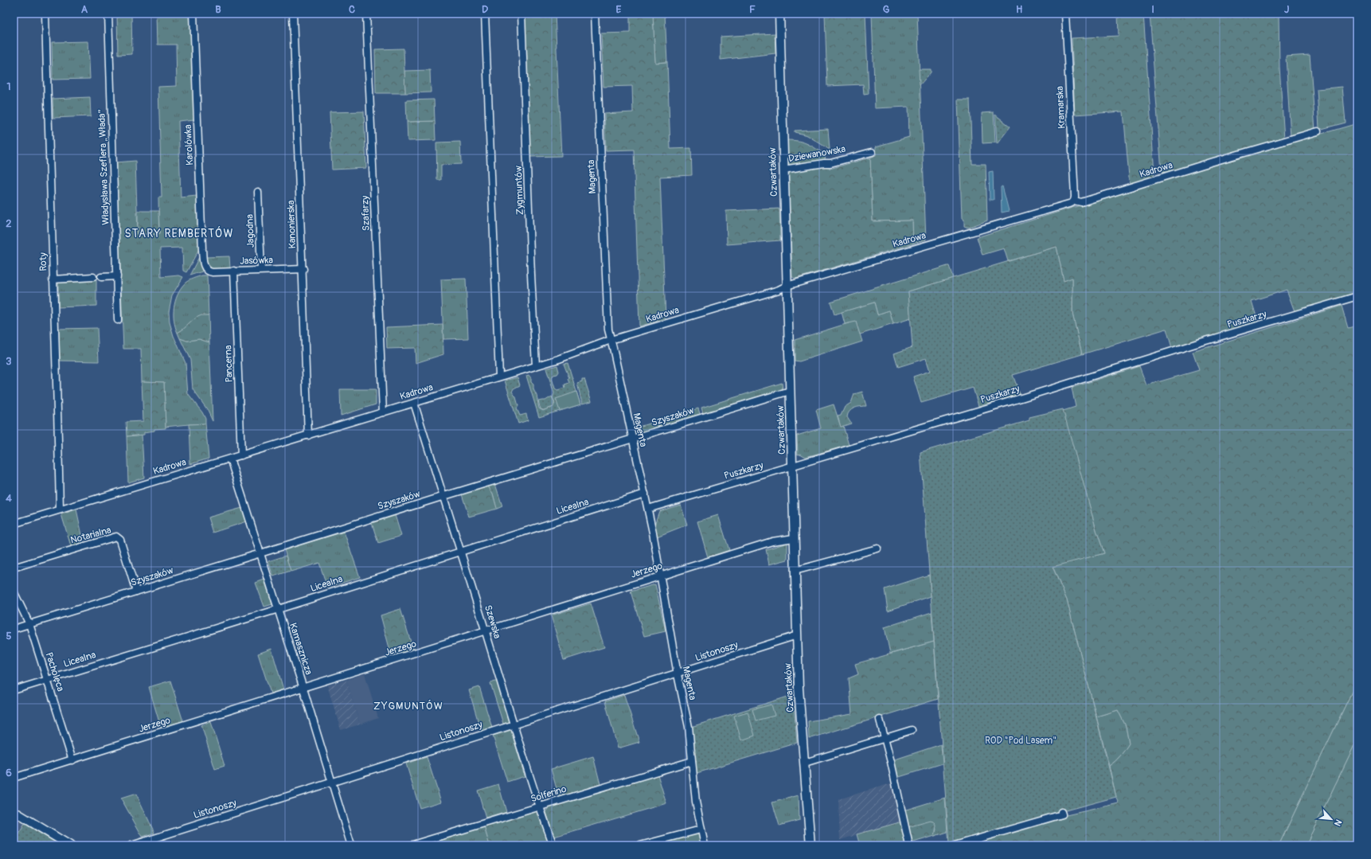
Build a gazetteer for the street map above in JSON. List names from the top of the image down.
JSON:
{
  "streets": {
    "street": [
      "Kramarska",
      "Karolówka",
      "Dziewanowska",
      "Władysława Szeflera „Włada”",
      "Kadrowa",
      "Czwartaków",
      "Magenta",
      "Zygmuntów",
      "Szafarzy",
      "Kanonierska",
      "Jagodna",
      "Jasówka",
      "Roty",
      "Puszkarzy",
      "Pancerna",
      "Szyszaków",
      "Licealna",
      "Notarialna",
      "Jerzego",
      "Szewska",
      "Kamasznicza",
      "Listonoszy",
      "Pacholęca",
      "Solferino"
    ]
  },
  "crossings": [
    ["Kramarska", "Kadrowa"],
    ["Karolówka", "Jasówka"],
    ["Dziewanowska", "Czwartaków"],
    ["Kadrowa", "Czwartaków"],
    ["Kadrowa", "Magenta"],
    ["Kadrowa", "Zygmuntów"],
    ["Kadrowa", "Szafarzy"],
    ["Kadrowa", "Kanonierska"],
    ["Kadrowa", "Roty"],
    ["Kadrowa", "Pancerna"],
    ["Kadrowa", "Szewska"],
    ["Kadrowa", "Kamasznicza"],
    ["Czwartaków", "Puszkarzy"],
    ["Czwartaków", "Szyszaków"],
    ["Czwartaków", "Jerzego"],
    ["Czwartaków", "Listonoszy"],
    ["Magenta", "Puszkarzy"],
    ["Magenta", "Szyszaków"],
    ["Magenta", "Licealna"],
    ["Magenta", "Jerzego"],
    ["Magenta", "Listonoszy"],
    ["Magenta", "Solferino"],
    ["Kanonierska", "Jasówka"],
    ["Jagodna", "Jasówka"],
    ["Jasówka", "Pancerna"],
    ["Szyszaków", "Notarialna"],
    ["Szyszaków", "Szewska"],
    ["Szyszaków", "Kamasznicza"],
    ["Szyszaków", "Pacholęca"],
    ["Licealna", "Szewska"],
    ["Licealna", "Kamasznicza"],
    ["Licealna", "Pacholęca"],
    ["Jerzego", "Szewska"],
    ["Jerzego", "Kamasznicza"],
    ["Jerzego", "Pacholęca"],
    ["Szewska", "Listonoszy"],
    ["Szewska", "Solferino"],
    ["Kamasznicza", "Listonoszy"]
  ],
  "districts": ["STARY REMBERTÓW", "ZYGMUNTÓW"],
  "parks": ["ROD \"Pod Lasem\""],
  "north": "bottom right",
  "grid": {
    "columns": [
      "A",
      "B",
      "C",
      "D",
      "E",
      "F",
      "G",
      "H",
      "I",
      "J"
    ],
    "rows": [
      "1",
      "2",
      "3",
      "4",
      "5",
      "6"
    ]
  }
}
